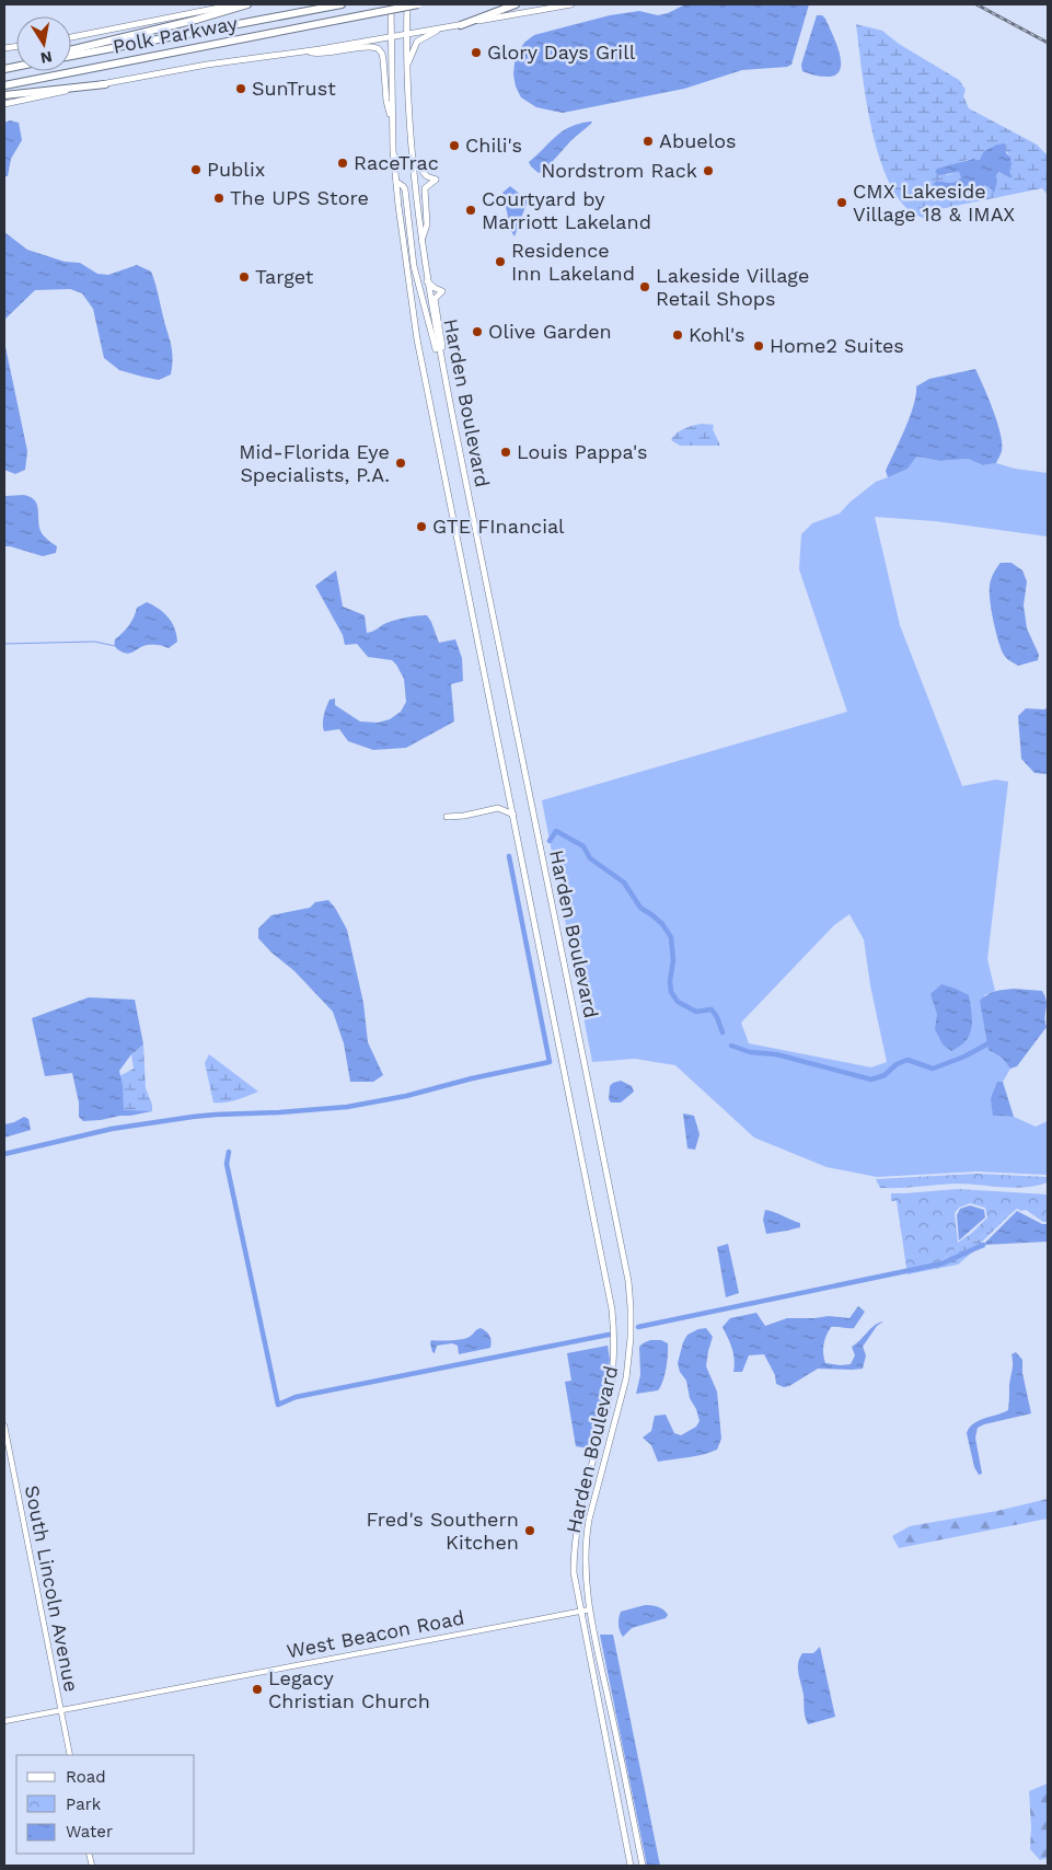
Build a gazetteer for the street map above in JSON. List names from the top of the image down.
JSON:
{
  "streets": {
    "highway": ["Polk Parkway"],
    "main road": ["Harden Boulevard"],
    "street": ["South Lincoln Avenue", "West Beacon Road"]
  },
  "crossings": [
    ["Harden Boulevard", "West Beacon Road"],
    ["South Lincoln Avenue", "West Beacon Road"]
  ],
  "places": [
    "Glory Days Grill",
    "SunTrust",
    "Abuelos",
    "Chili's",
    "RaceTrac",
    "Publix",
    "Nordstrom Rack",
    "The UPS Store",
    "CMX Lakeside Village 18 & IMAX",
    "Courtyard by Marriott Lakeland",
    "Residence Inn Lakeland",
    "Target",
    "Lakeside Village Retail Shops",
    "Olive Garden",
    "Kohl's",
    "Home2 Suites",
    "Louis Pappa's",
    "Mid-Florida Eye Specialists, P.A.",
    "GTE FInancial",
    "Fred's Southern Kitchen",
    "Legacy Christian Church"
  ],
  "legend": ["Road", "Park", "Water"],
  "north": "bottom"
}
